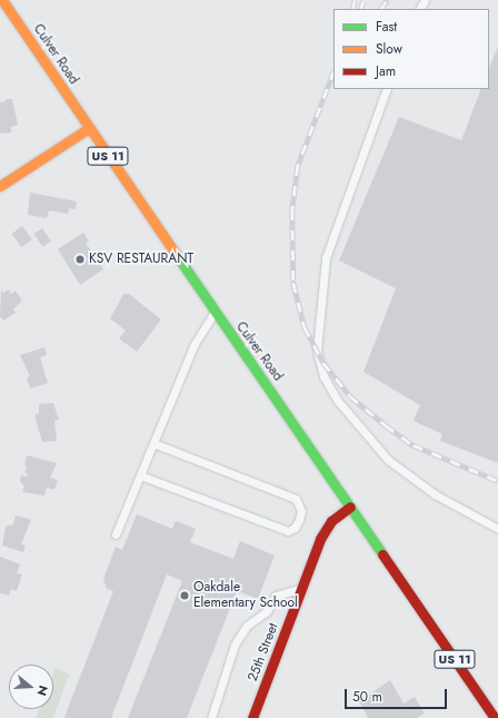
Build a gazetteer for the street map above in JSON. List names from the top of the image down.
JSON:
{
  "streets": {
    "main road": ["Culver Road", "US 11", "25th Street"]
  },
  "crossings": [
    ["Culver Road", "25th Street"]
  ],
  "places": ["KSV RESTAURANT", "Oakdale Elementary School"],
  "legend": ["Fast", "Slow", "Jam"],
  "scale_bar": "50 m",
  "north": "right"
}
